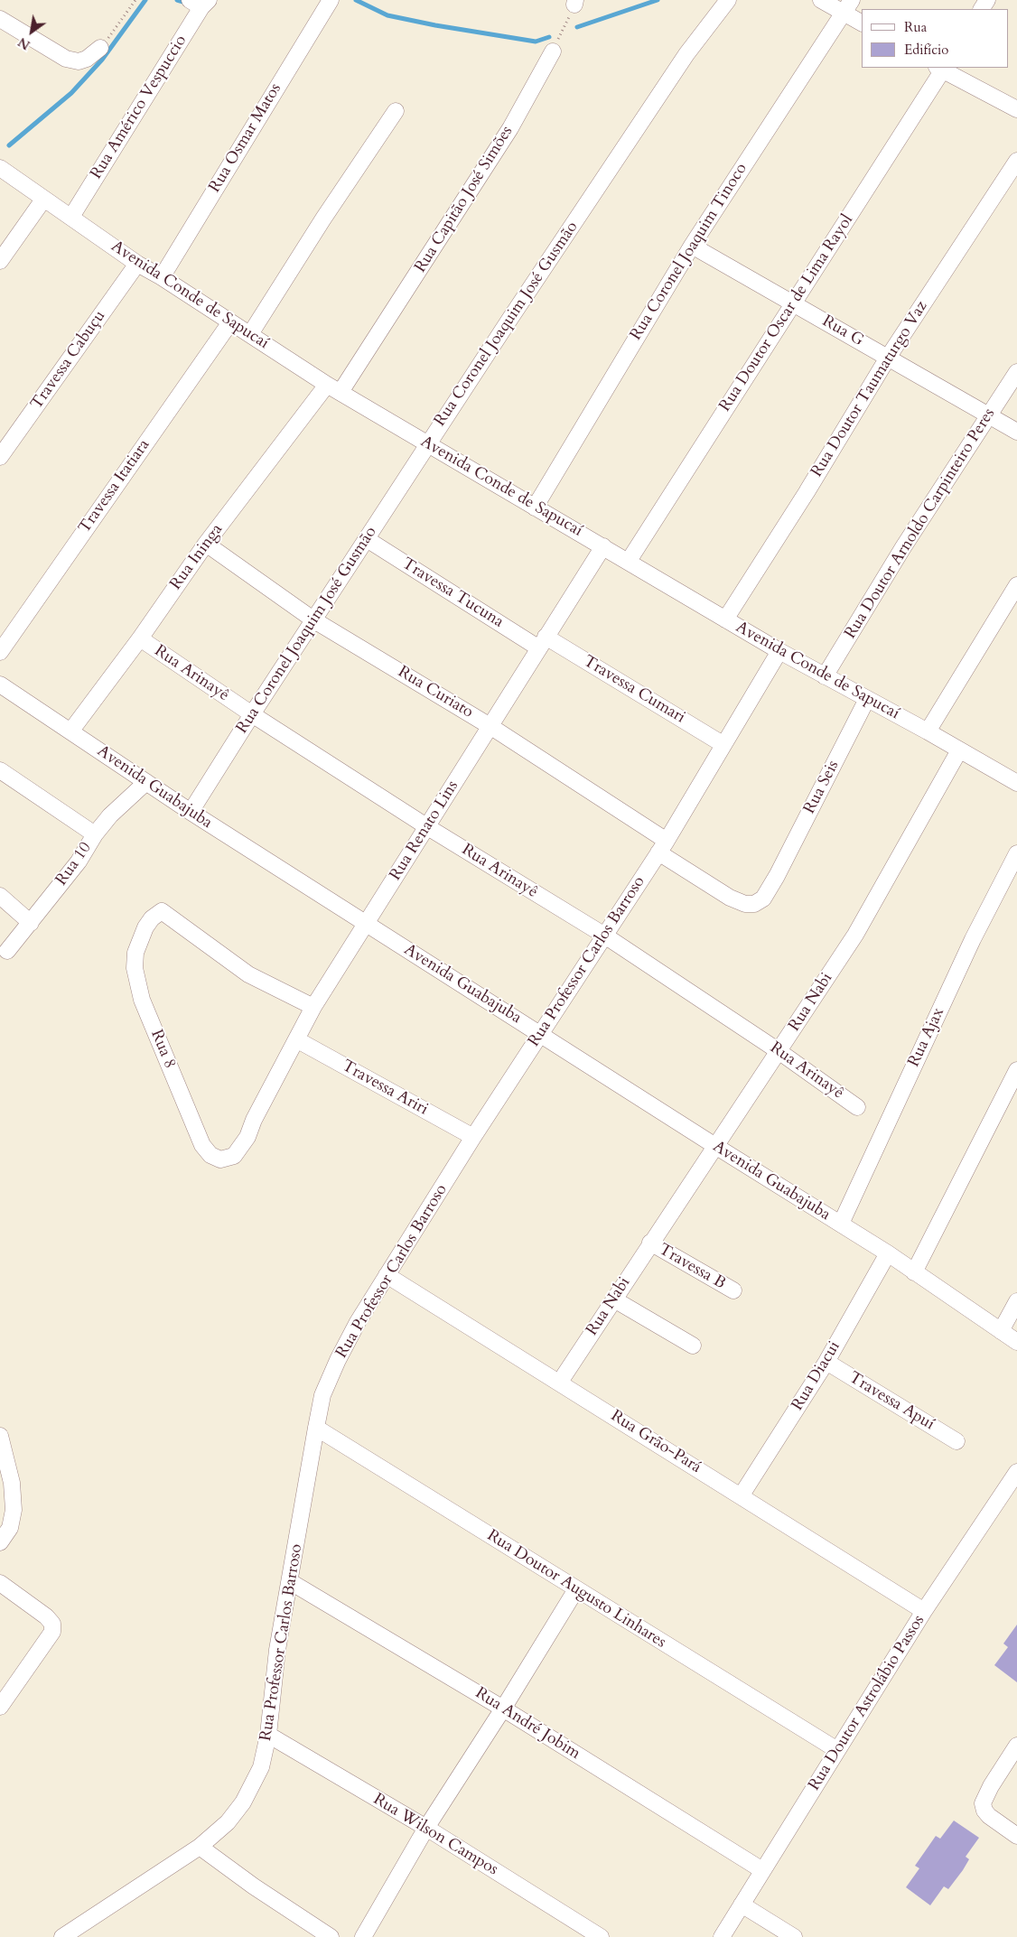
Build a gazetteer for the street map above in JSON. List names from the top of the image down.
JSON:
{
  "streets": {
    "street": [
      "Rua Américo Vespuccio",
      "Rua Osmar Matos",
      "Rua Capitão José Simões",
      "Rua Coronel Joaquim Tinoco",
      "Avenida Conde de Sapucaí",
      "Rua Doutor Oscar de Lima Rayol",
      "Rua Coronel Joaquim José Gusmão",
      "Rua G",
      "Travessa Cabuçu",
      "Rua Doutor Taumaturgo Vaz",
      "Travessa Itatiara",
      "Rua Doutor Arnoldo Carpinteiro Peres",
      "Rua Ininga",
      "Travessa Tucuna",
      "Rua Arinayê",
      "Travessa Cumari",
      "Rua Curiato",
      "Avenida Guabajuba",
      "Rua Seis",
      "Rua Renato Lins",
      "Rua 10",
      "Rua Professor Carlos Barroso",
      "Rua Nabi",
      "Rua Ajax",
      "Rua 8",
      "Travessa Ariri",
      "Travessa B",
      "Rua Diacui",
      "Travessa Apuí",
      "Rua Grão-Pará",
      "Rua Doutor Augusto Linhares",
      "Rua Doutor Astrolábio Passos",
      "Rua André Jobim",
      "Rua Wilson Campos"
    ]
  },
  "crossings": [
    ["Rua Américo Vespuccio", "Avenida Conde de Sapucaí"],
    ["Rua Osmar Matos", "Avenida Conde de Sapucaí"],
    ["Rua Capitão José Simões", "Avenida Conde de Sapucaí"],
    ["Rua Capitão José Simões", "Rua Ininga"],
    ["Rua Coronel Joaquim Tinoco", "Avenida Conde de Sapucaí"],
    ["Rua Coronel Joaquim Tinoco", "Rua G"],
    ["Avenida Conde de Sapucaí", "Rua Doutor Oscar de Lima Rayol"],
    ["Avenida Conde de Sapucaí", "Rua Coronel Joaquim José Gusmão"],
    ["Avenida Conde de Sapucaí", "Travessa Cabuçu"],
    ["Avenida Conde de Sapucaí", "Rua Doutor Taumaturgo Vaz"],
    ["Avenida Conde de Sapucaí", "Travessa Itatiara"],
    ["Avenida Conde de Sapucaí", "Rua Doutor Arnoldo Carpinteiro Peres"],
    ["Avenida Conde de Sapucaí", "Rua Ininga"],
    ["Avenida Conde de Sapucaí", "Rua Seis"],
    ["Avenida Conde de Sapucaí", "Rua Renato Lins"],
    ["Avenida Conde de Sapucaí", "Rua Professor Carlos Barroso"],
    ["Avenida Conde de Sapucaí", "Rua Nabi"],
    ["Rua Doutor Oscar de Lima Rayol", "Rua G"],
    ["Rua Coronel Joaquim José Gusmão", "Travessa Tucuna"],
    ["Rua Coronel Joaquim José Gusmão", "Rua Arinayê"],
    ["Rua Coronel Joaquim José Gusmão", "Rua Curiato"],
    ["Rua Coronel Joaquim José Gusmão", "Avenida Guabajuba"],
    ["Rua G", "Rua Doutor Taumaturgo Vaz"],
    ["Rua G", "Rua Doutor Arnoldo Carpinteiro Peres"],
    ["Rua Ininga", "Rua Arinayê"],
    ["Rua Ininga", "Rua Curiato"],
    ["Rua Ininga", "Avenida Guabajuba"],
    ["Travessa Tucuna", "Travessa Cumari"],
    ["Travessa Tucuna", "Rua Renato Lins"],
    ["Rua Arinayê", "Rua Renato Lins"],
    ["Rua Arinayê", "Rua Professor Carlos Barroso"],
    ["Rua Arinayê", "Rua Nabi"],
    ["Travessa Cumari", "Rua Renato Lins"],
    ["Travessa Cumari", "Rua Professor Carlos Barroso"],
    ["Rua Curiato", "Rua Seis"],
    ["Rua Curiato", "Rua Renato Lins"],
    ["Rua Curiato", "Rua Professor Carlos Barroso"],
    ["Avenida Guabajuba", "Rua Renato Lins"],
    ["Avenida Guabajuba", "Rua 10"],
    ["Avenida Guabajuba", "Rua Professor Carlos Barroso"],
    ["Avenida Guabajuba", "Rua Nabi"],
    ["Avenida Guabajuba", "Rua Ajax"],
    ["Avenida Guabajuba", "Rua Diacui"],
    ["Rua Renato Lins", "Rua 8"],
    ["Rua Renato Lins", "Travessa Ariri"],
    ["Rua Professor Carlos Barroso", "Travessa Ariri"],
    ["Rua Professor Carlos Barroso", "Rua Grão-Pará"],
    ["Rua Professor Carlos Barroso", "Rua Doutor Augusto Linhares"],
    ["Rua Professor Carlos Barroso", "Rua André Jobim"],
    ["Rua Professor Carlos Barroso", "Rua Wilson Campos"],
    ["Rua Nabi", "Travessa B"],
    ["Rua Nabi", "Rua Grão-Pará"],
    ["Rua Diacui", "Travessa Apuí"],
    ["Rua Diacui", "Rua Grão-Pará"],
    ["Rua Grão-Pará", "Rua Doutor Astrolábio Passos"],
    ["Rua Doutor Augusto Linhares", "Rua Doutor Astrolábio Passos"],
    ["Rua Doutor Astrolábio Passos", "Rua André Jobim"]
  ],
  "legend": ["Rua", "Edifício"],
  "north": "bottom left"
}
